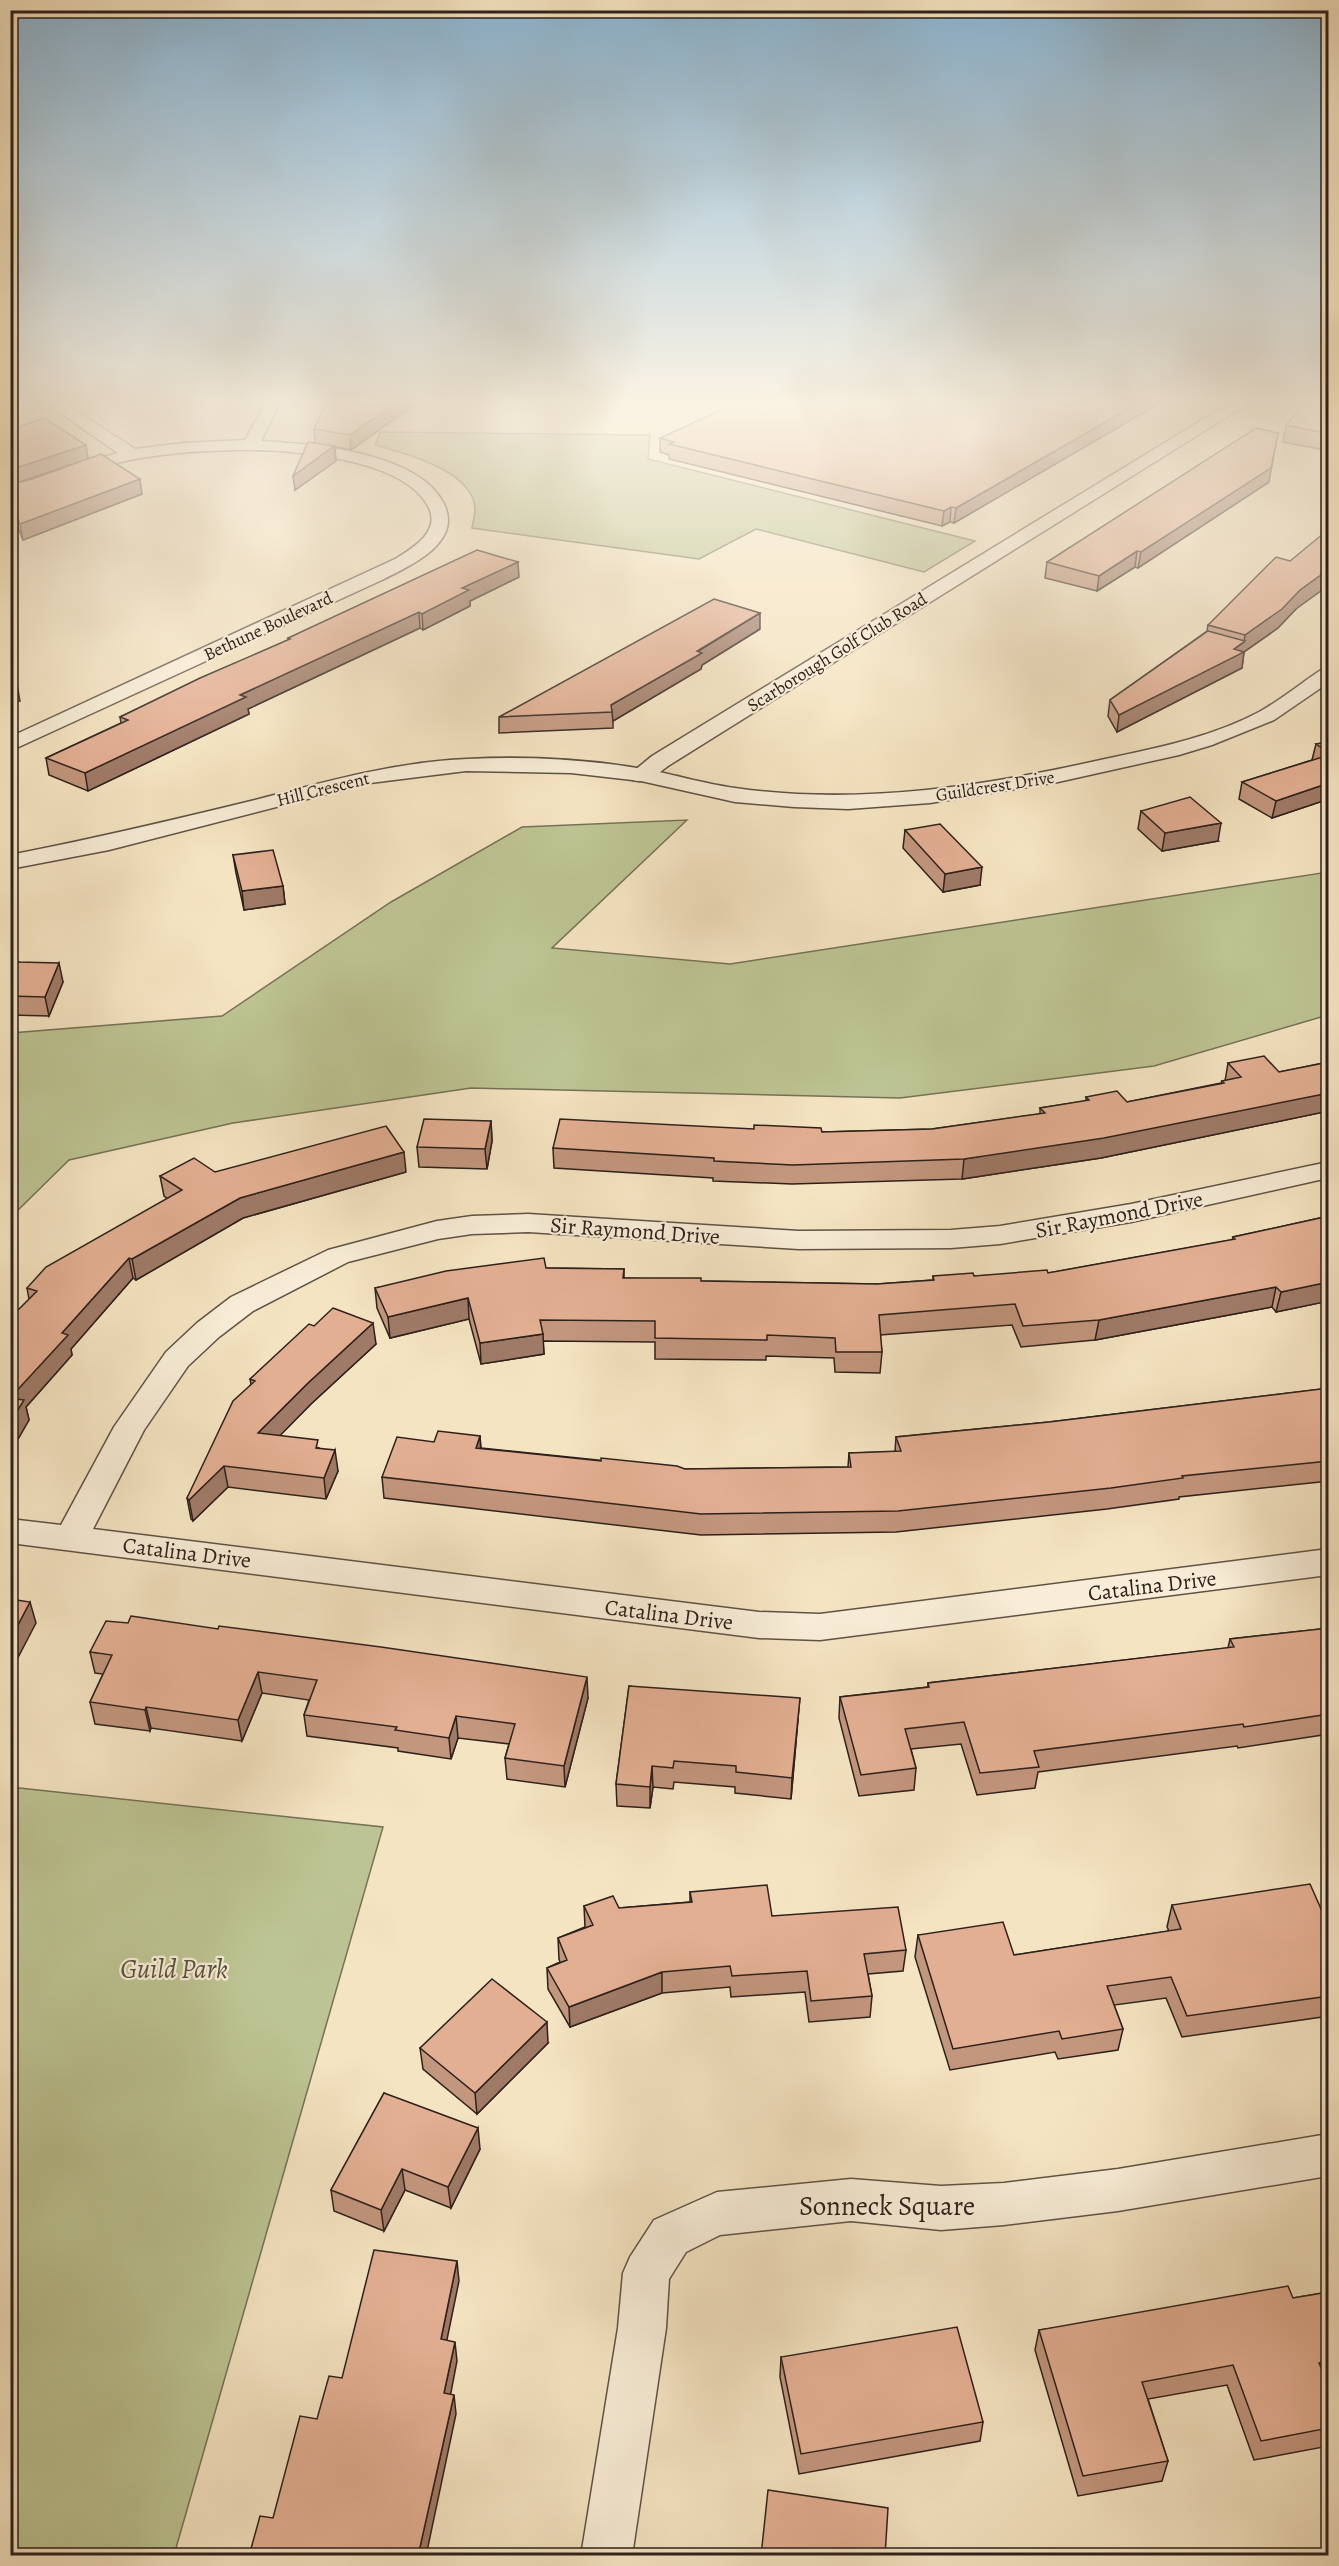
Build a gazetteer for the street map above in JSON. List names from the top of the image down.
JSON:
{
  "streets": {
    "street": [
      "Bethune Boulevard",
      "Scarborough Golf Club Road",
      "Guildcrest Drive",
      "Hill Crescent",
      "Sir Raymond Drive",
      "Catalina Drive",
      "Sonneck Square"
    ]
  },
  "crossings": [
    ["Scarborough Golf Club Road", "Guildcrest Drive"],
    ["Scarborough Golf Club Road", "Hill Crescent"],
    ["Guildcrest Drive", "Hill Crescent"],
    ["Sir Raymond Drive", "Catalina Drive"]
  ],
  "parks": ["Guild Park"]
}
